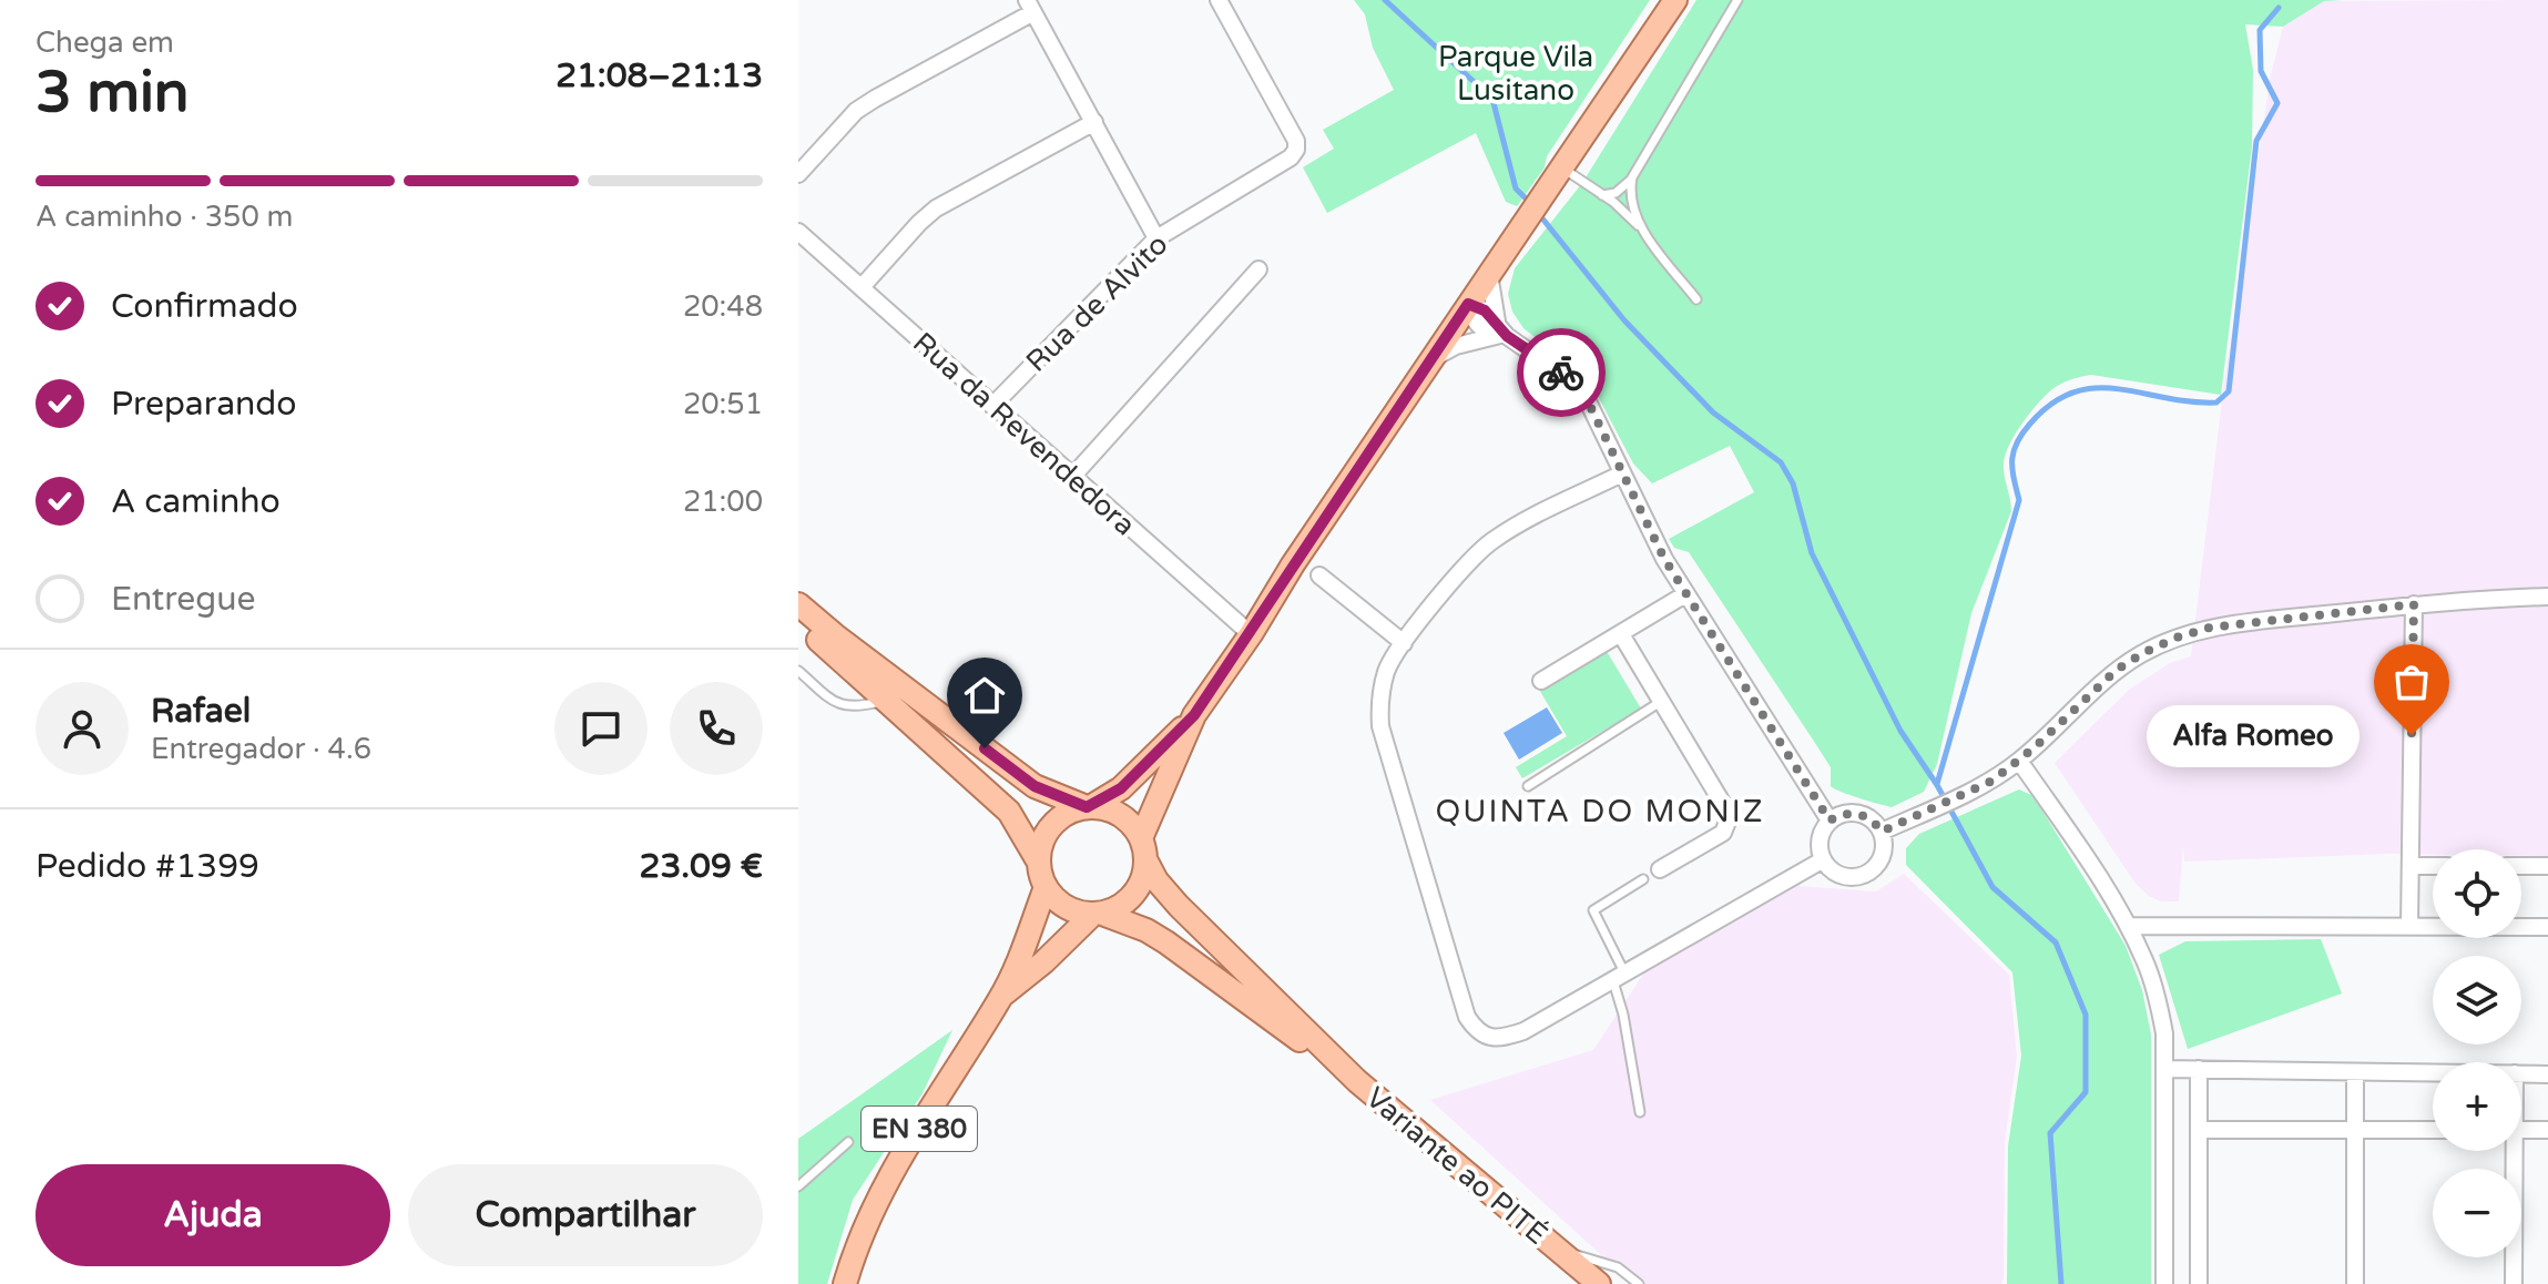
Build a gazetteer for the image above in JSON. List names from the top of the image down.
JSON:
{
  "streets": {
    "main road": ["EN 380", "Variante ao PITÉ"],
    "street": ["Rua de Alvito", "Rua da Revendedora"]
  },
  "crossings": [
    ["Rua de Alvito", "Rua da Revendedora"],
    ["EN 380", "Variante ao PITÉ"]
  ],
  "districts": ["QUINTA DO MONIZ"],
  "parks": ["Parque Vila Lusitano"],
  "places": ["Alfa Romeo"],
  "page": {
    "heading": ["3 min", "Chega em", "21:08–21:13"],
    "panel": [
      "Rafael",
      "Entregador · 4.6",
      "Pedido #1399",
      "23.09 €"
    ],
    "bar": "A caminho · 350 m",
    "list": [
      ["Confirmado", "20:48"],
      ["Preparando", "20:51"],
      ["A caminho", "21:00"],
      "Entregue"
    ],
    "bubble": "Alfa Romeo",
    "map_buttons": ["+", "−"],
    "buttons": ["Ajuda", "Compartilhar"]
  }
}
